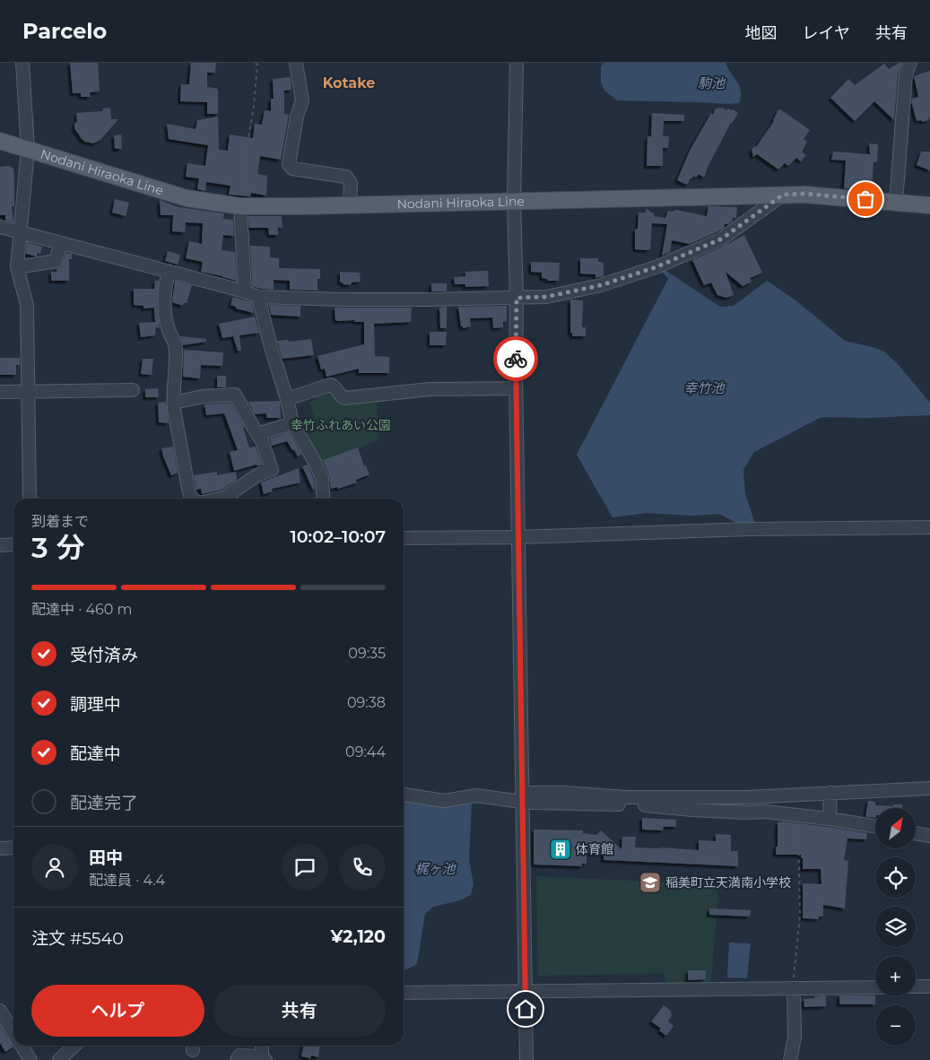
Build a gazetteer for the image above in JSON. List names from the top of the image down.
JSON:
{
  "streets": {
    "main road": ["Nodani Hiraoka Line"]
  },
  "districts": ["Kotake"],
  "water": ["駒池", "幸竹池", "梶ヶ池"],
  "parks": ["幸竹ふれあい公園"],
  "places": {
    "building": ["体育館"],
    "school or university": ["稲美町立天満南小学校"]
  },
  "north": "top right",
  "page": {
    "header": "Parcelo",
    "nav": ["地図", "レイヤ", "共有"],
    "heading": ["3 分", "到着まで", "10:02–10:07"],
    "panel": [
      "田中",
      "配達員 · 4.4",
      "注文 #5540",
      "¥2,120"
    ],
    "bar": "配達中 · 460 m",
    "list": [
      ["受付済み", "09:35"],
      ["調理中", "09:38"],
      ["配達中", "09:44"],
      "配達完了"
    ],
    "map_buttons": ["+", "−"],
    "buttons": ["ヘルプ", "共有"]
  }
}
